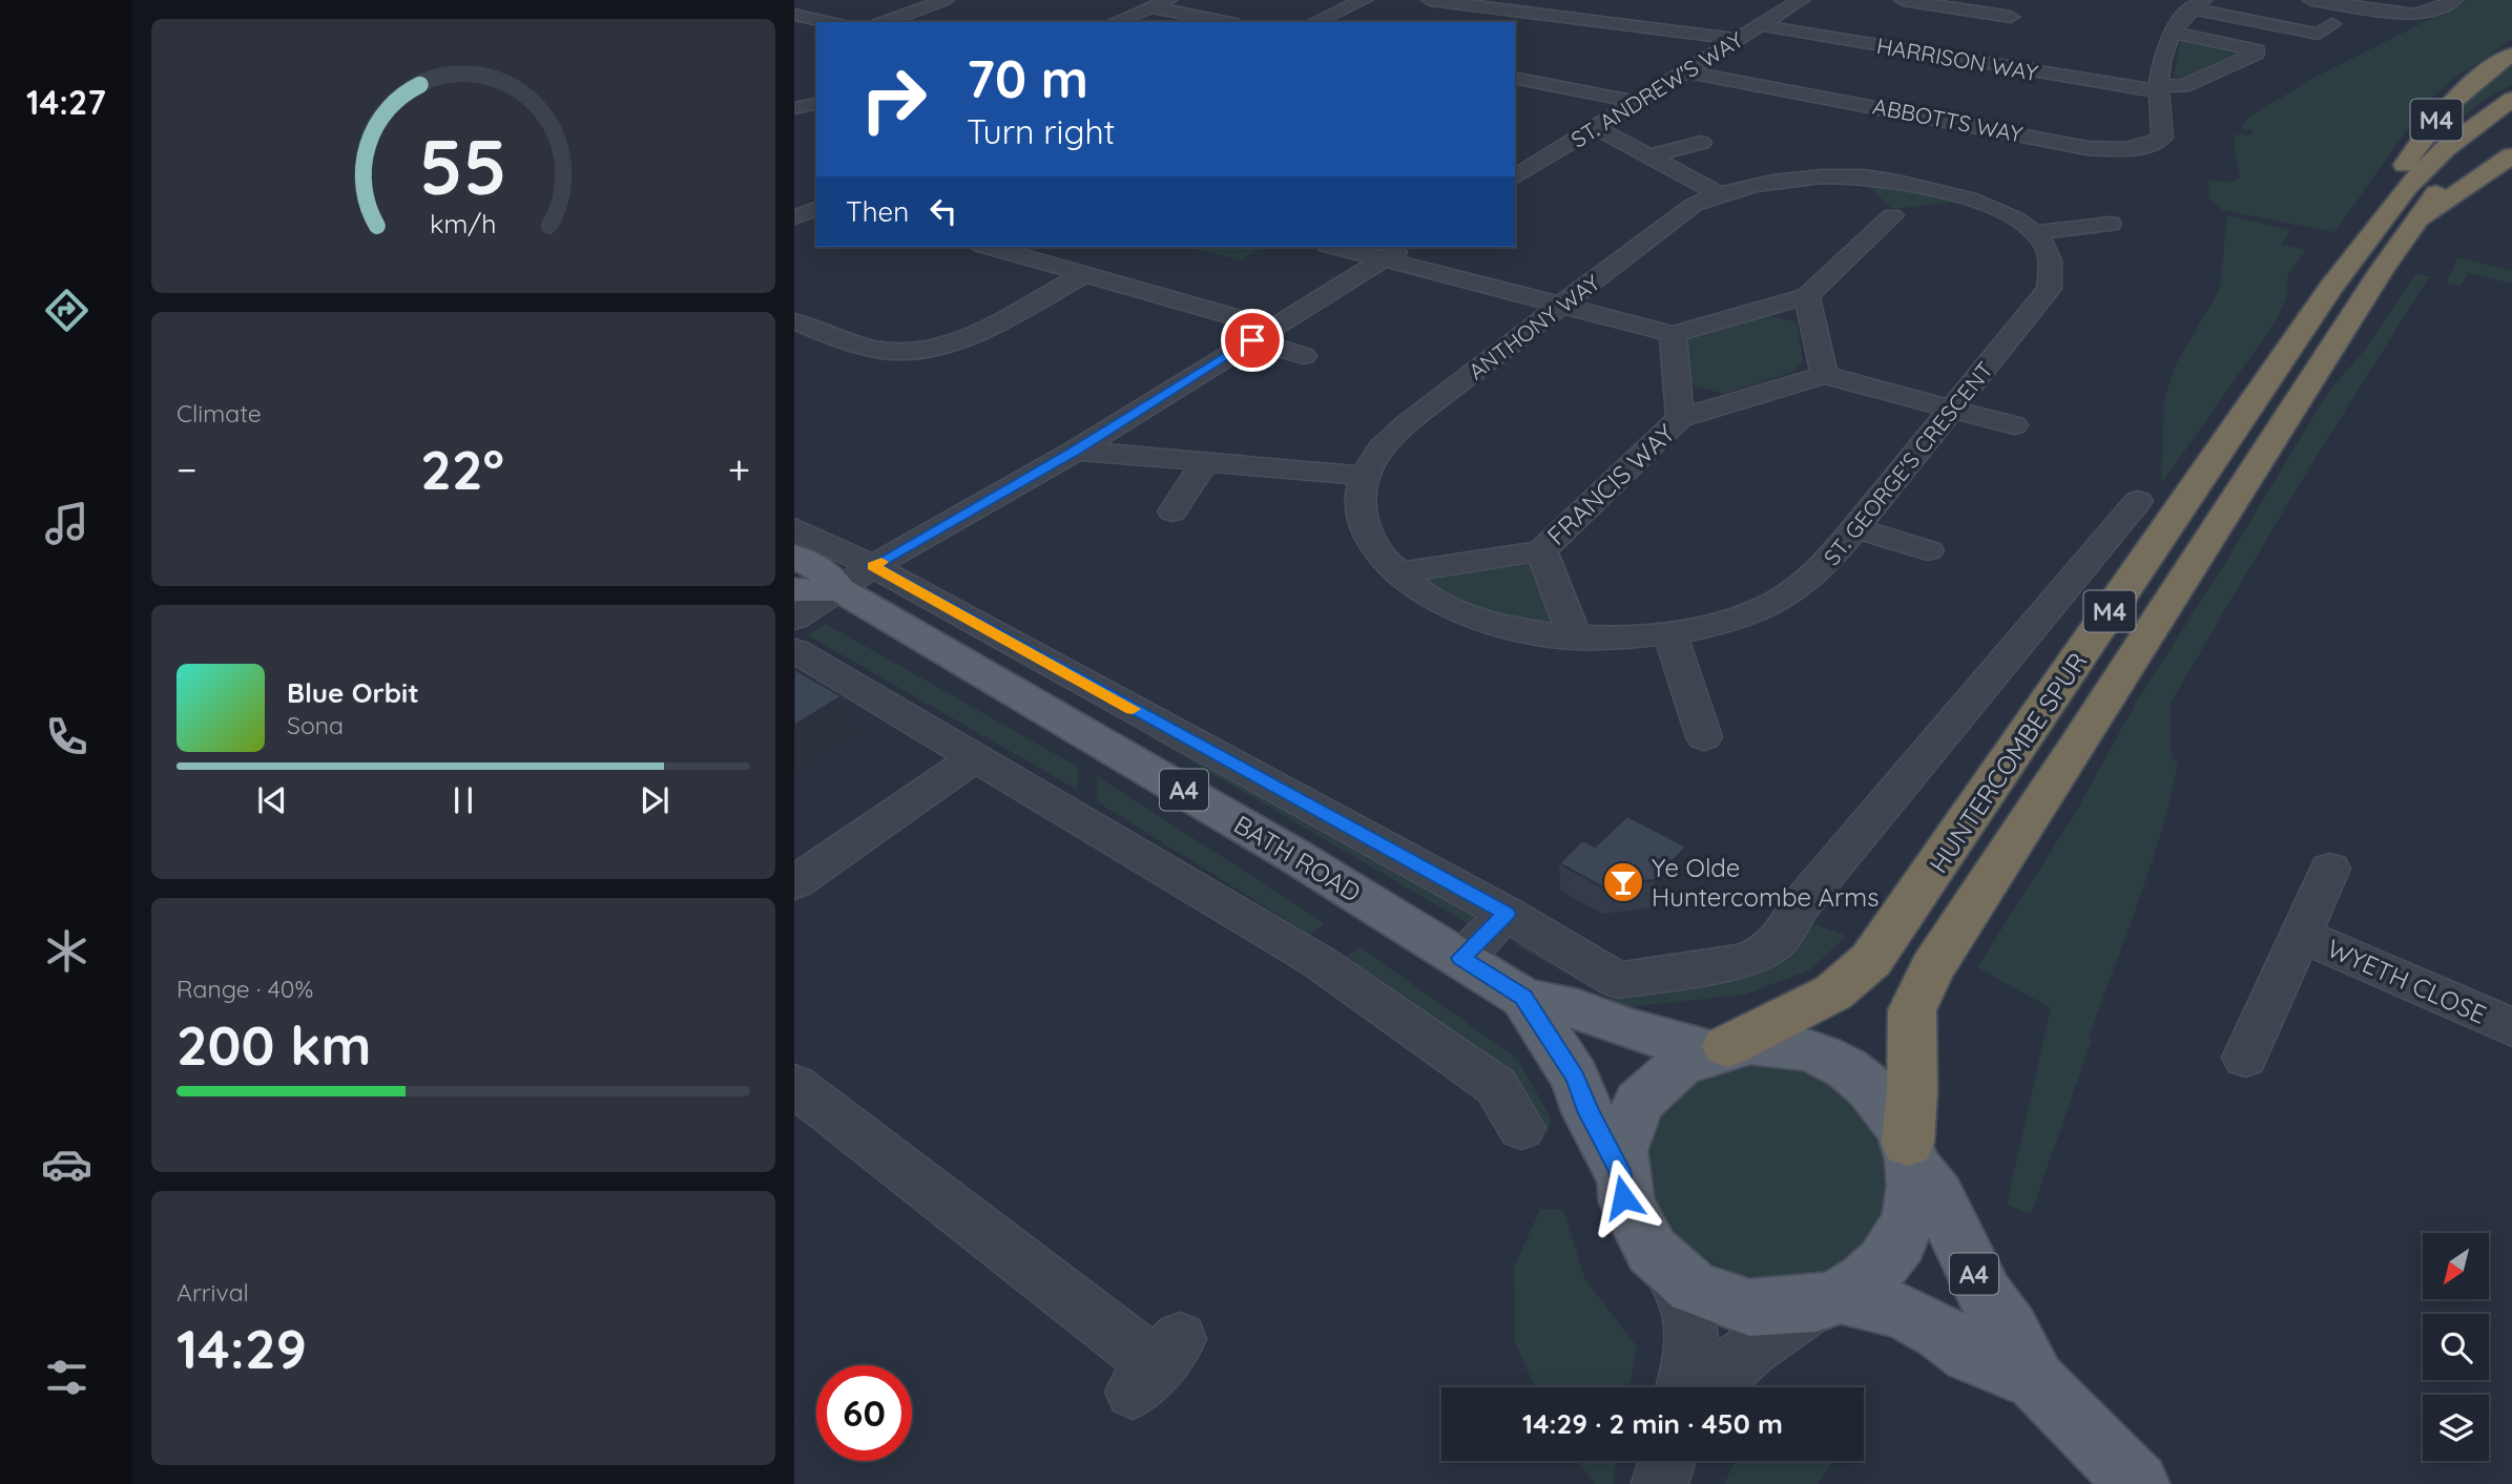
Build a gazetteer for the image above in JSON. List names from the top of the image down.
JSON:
{
  "streets": {
    "highway": ["M4", "HUNTERCOMBE SPUR"],
    "main road": ["A4", "BATH ROAD"],
    "street": [
      "HARRISON WAY",
      "ST. ANDREW'S WAY",
      "ABBOTTS WAY",
      "ANTHONY WAY",
      "ST. GEORGE'S CRESCENT",
      "FRANCIS WAY",
      "WYETH CLOSE"
    ]
  },
  "crossings": [
    ["HARRISON WAY", "ST. ANDREW'S WAY"],
    ["HARRISON WAY", "ABBOTTS WAY"],
    ["ST. ANDREW'S WAY", "ABBOTTS WAY"],
    ["M4", "HUNTERCOMBE SPUR"],
    ["ANTHONY WAY", "ST. GEORGE'S CRESCENT"],
    ["HUNTERCOMBE SPUR", "A4"],
    ["HUNTERCOMBE SPUR", "BATH ROAD"]
  ],
  "places": {
    "bar": ["Ye Olde Huntercombe Arms"]
  },
  "north": "bottom left",
  "page": {
    "tabs": "14:27",
    "turn": ["70 m", "Turn right"],
    "then": "Then",
    "tile": [
      "Climate",
      ["Range · 40%", "200 km"],
      ["Arrival", "14:29"]
    ],
    "heat": ["−", "22°", "+"],
    "song": ["Blue Orbit", "Sona"],
    "limit": "60",
    "trip": "14:29 · 2 min · 450 m",
    "gauge": ["55", "km/h"]
  }
}
